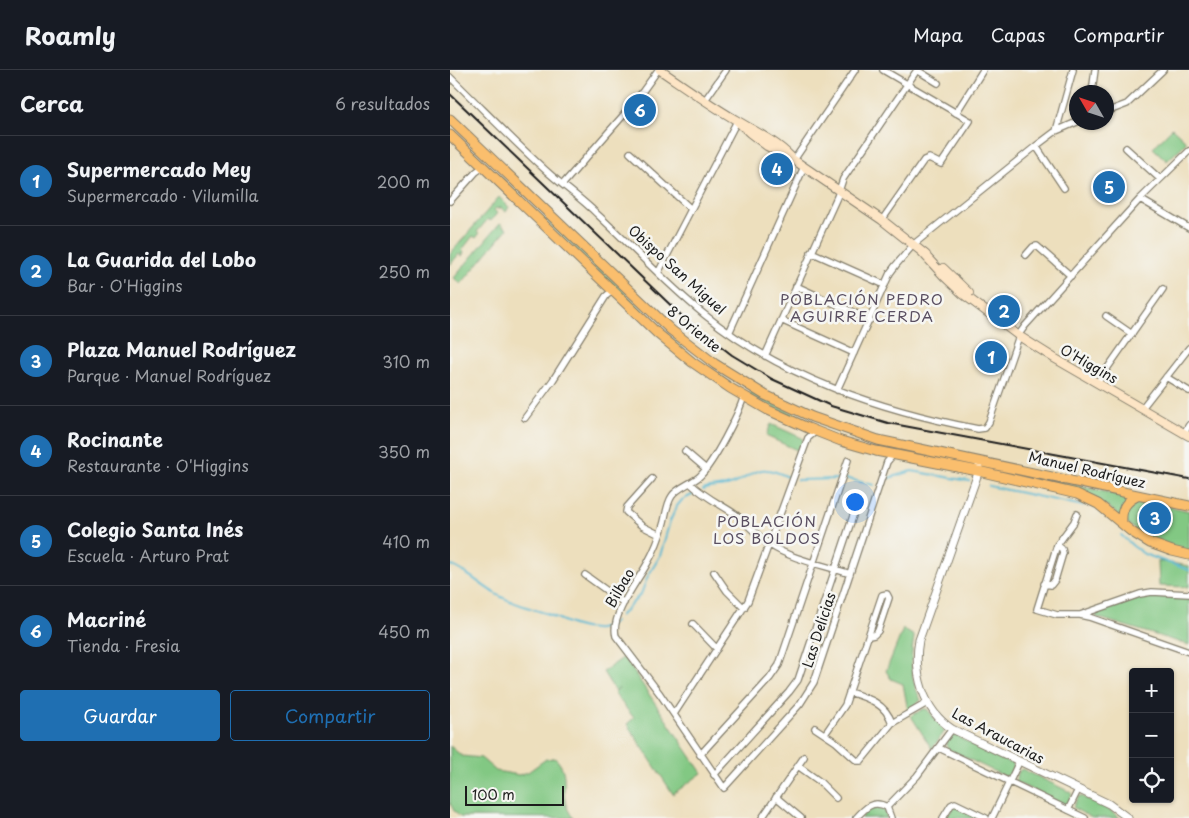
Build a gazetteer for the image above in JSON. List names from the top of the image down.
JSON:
{
  "streets": {
    "main road": ["8 Oriente", "O'Higgins", "Manuel Rodríguez"],
    "street": [
      "Obispo San Miguel",
      "Bilbao",
      "Las Delicias",
      "Las Araucarias"
    ]
  },
  "crossings": [
    ["Obispo San Miguel", "O'Higgins"],
    ["8 Oriente", "Manuel Rodríguez"],
    ["8 Oriente", "Bilbao"],
    ["8 Oriente", "Las Delicias"],
    ["8 Oriente", "Las Araucarias"],
    ["Manuel Rodríguez", "Las Araucarias"],
    ["Bilbao", "Las Delicias"]
  ],
  "districts": ["POBLACIÓN PEDRO AGUIRRE CERDA", "POBLACIÓN LOS BOLDOS"],
  "scale_bar": "100 m",
  "north": "top left",
  "page": {
    "header": "Roamly",
    "nav": ["Mapa", "Capas", "Compartir"],
    "heading": ["Cerca", "6 resultados"],
    "pins": [
      "6",
      "4",
      "5",
      "2",
      "1",
      "3"
    ],
    "list": [
      {
        "mark": "1",
        "name": "Supermercado Mey",
        "note": "Supermercado · Vilumilla",
        "value": "200 m"
      },
      {
        "mark": "2",
        "name": "La Guarida del Lobo",
        "note": "Bar · O'Higgins",
        "value": "250 m"
      },
      {
        "mark": "3",
        "name": "Plaza Manuel Rodríguez",
        "note": "Parque · Manuel Rodríguez",
        "value": "310 m"
      },
      {
        "mark": "4",
        "name": "Rocinante",
        "note": "Restaurante · O'Higgins",
        "value": "350 m"
      },
      {
        "mark": "5",
        "name": "Colegio Santa Inés",
        "note": "Escuela · Arturo Prat",
        "value": "410 m"
      },
      {
        "mark": "6",
        "name": "Macriné",
        "note": "Tienda · Fresia",
        "value": "450 m"
      }
    ],
    "map_buttons": ["+", "−"],
    "buttons": ["Guardar", "Compartir"],
    "scale": "100 m"
  }
}
